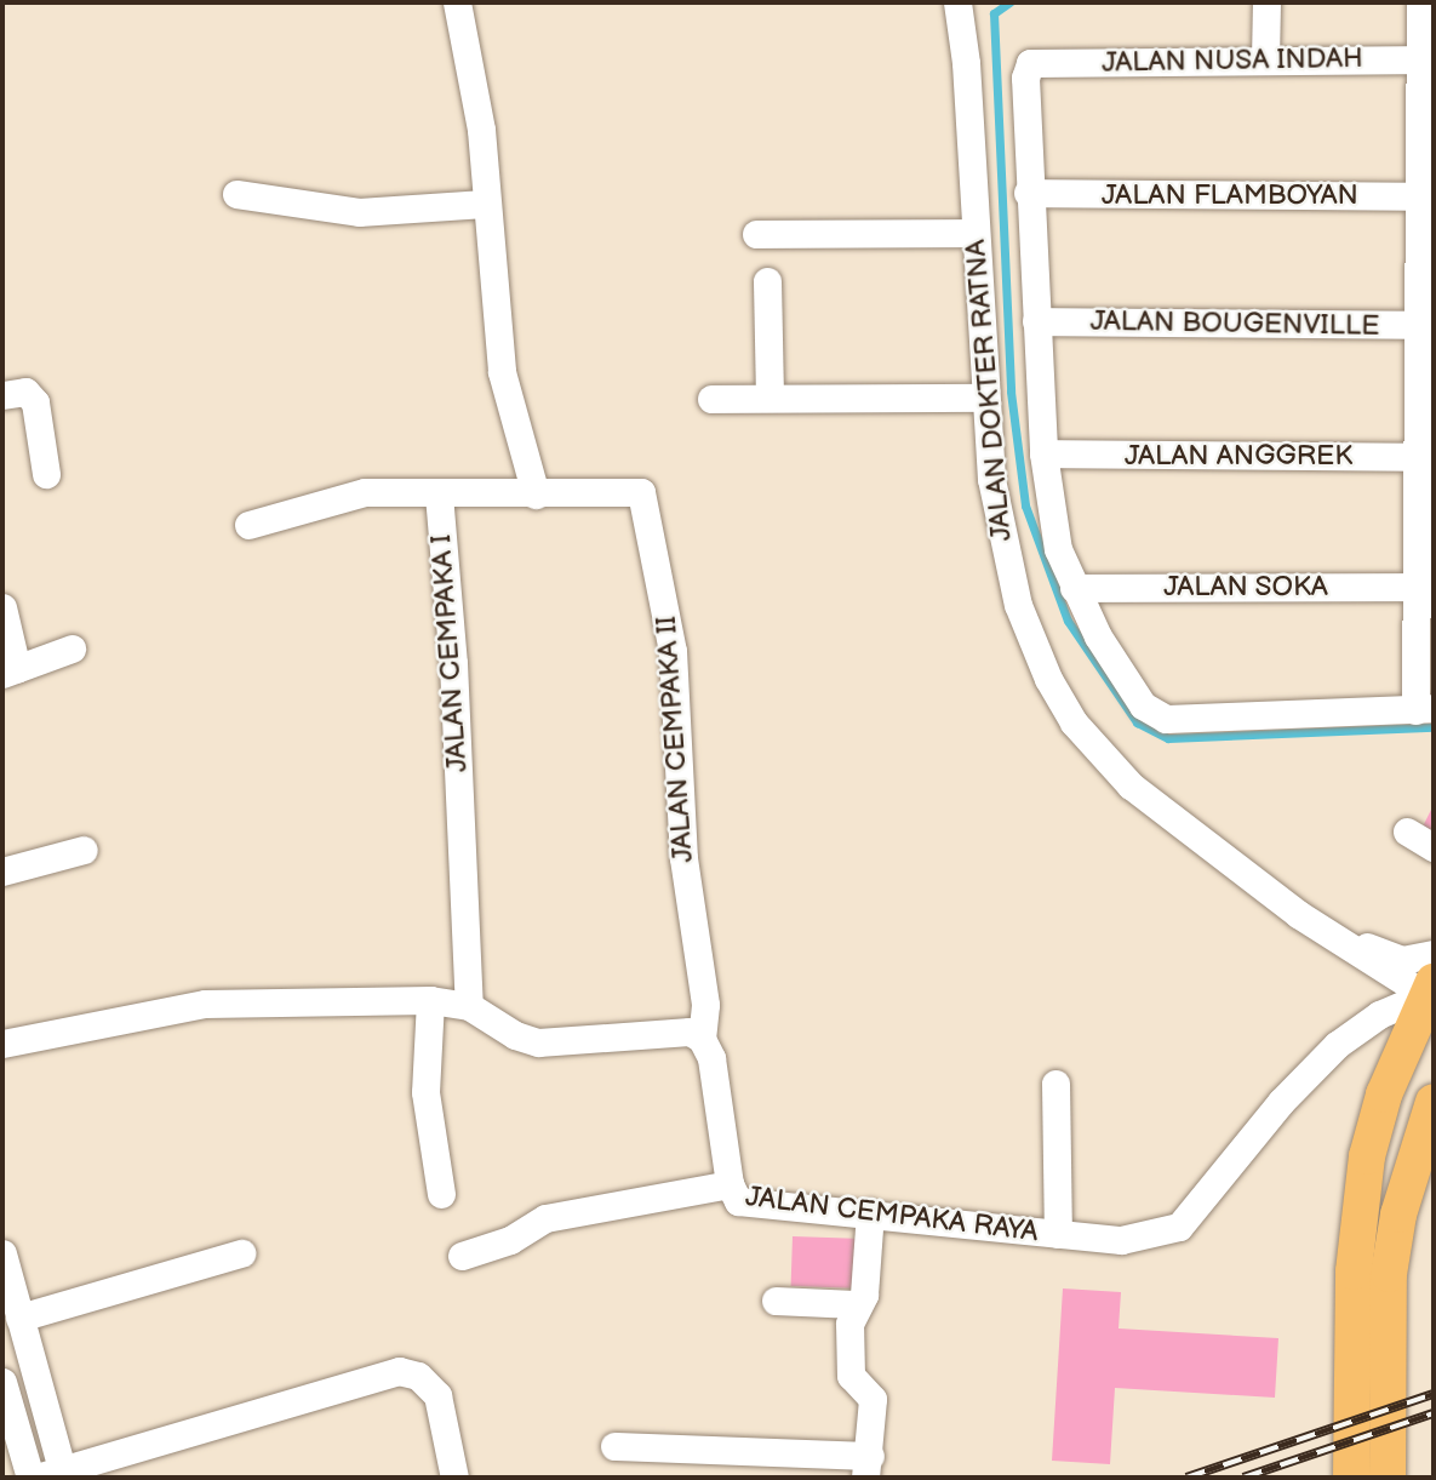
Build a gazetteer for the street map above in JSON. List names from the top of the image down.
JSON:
{
  "streets": {
    "street": [
      "JALAN NUSA INDAH",
      "JALAN FLAMBOYAN",
      "JALAN BOUGENVILLE",
      "JALAN DOKTER RATNA",
      "JALAN ANGGREK",
      "JALAN SOKA",
      "JALAN CEMPAKA I",
      "JALAN CEMPAKA II",
      "JALAN CEMPAKA RAYA"
    ]
  },
  "crossings": [
    ["JALAN NUSA INDAH", "JALAN FLAMBOYAN"],
    ["JALAN DOKTER RATNA", "JALAN CEMPAKA RAYA"],
    ["JALAN CEMPAKA I", "JALAN CEMPAKA II"],
    ["JALAN CEMPAKA II", "JALAN CEMPAKA RAYA"]
  ]
}
